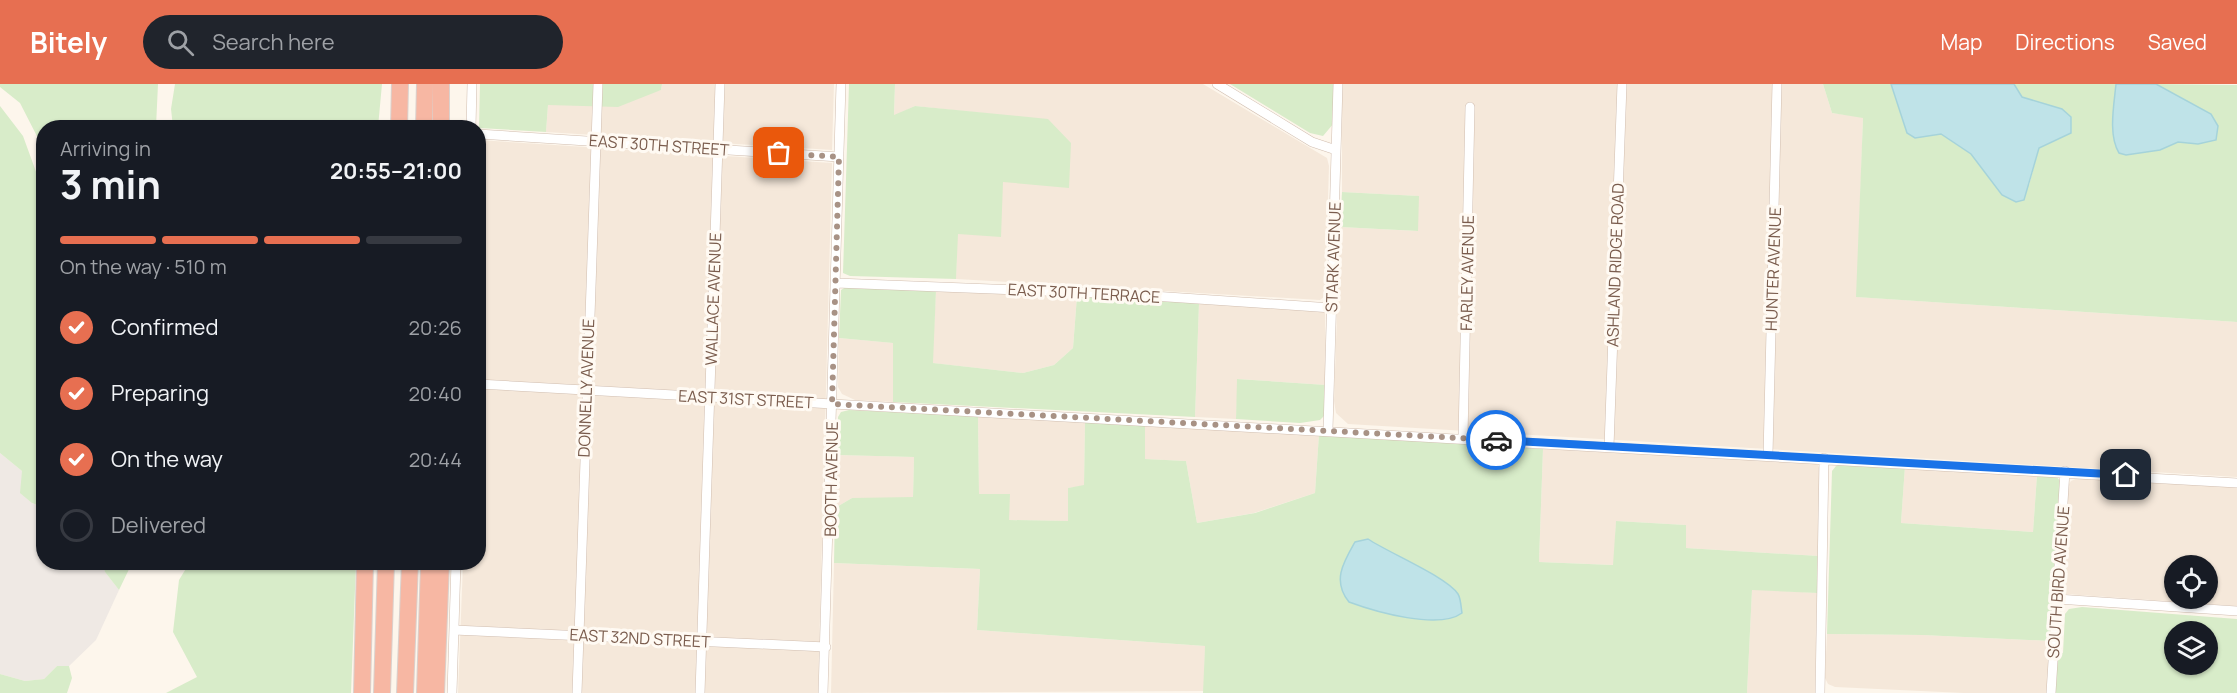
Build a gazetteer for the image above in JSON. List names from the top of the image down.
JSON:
{
  "streets": {
    "street": [
      "EAST 30TH STREET",
      "STARK AVENUE",
      "ASHLAND RIDGE ROAD",
      "HUNTER AVENUE",
      "FARLEY AVENUE",
      "EAST 30TH TERRACE",
      "WALLACE AVENUE",
      "DONNELLY AVENUE",
      "EAST 31ST STREET",
      "BOOTH AVENUE",
      "SOUTH BIRD AVENUE",
      "EAST 32ND STREET"
    ]
  },
  "crossings": [
    ["EAST 30TH STREET", "WALLACE AVENUE"],
    ["EAST 30TH STREET", "DONNELLY AVENUE"],
    ["EAST 30TH STREET", "BOOTH AVENUE"],
    ["STARK AVENUE", "EAST 30TH TERRACE"],
    ["STARK AVENUE", "EAST 31ST STREET"],
    ["ASHLAND RIDGE ROAD", "EAST 31ST STREET"],
    ["HUNTER AVENUE", "EAST 31ST STREET"],
    ["FARLEY AVENUE", "EAST 31ST STREET"],
    ["EAST 30TH TERRACE", "BOOTH AVENUE"],
    ["WALLACE AVENUE", "EAST 31ST STREET"],
    ["WALLACE AVENUE", "EAST 32ND STREET"],
    ["DONNELLY AVENUE", "EAST 31ST STREET"],
    ["DONNELLY AVENUE", "EAST 32ND STREET"],
    ["EAST 31ST STREET", "BOOTH AVENUE"],
    ["EAST 31ST STREET", "SOUTH BIRD AVENUE"],
    ["BOOTH AVENUE", "EAST 32ND STREET"]
  ],
  "page": {
    "header": "Bitely",
    "search": "Search here",
    "nav": ["Map", "Directions", "Saved"],
    "heading": ["3 min", "Arriving in", "20:55–21:00"],
    "bar": "On the way · 510 m",
    "list": [
      ["Confirmed", "20:26"],
      ["Preparing", "20:40"],
      ["On the way", "20:44"],
      "Delivered"
    ]
  }
}
